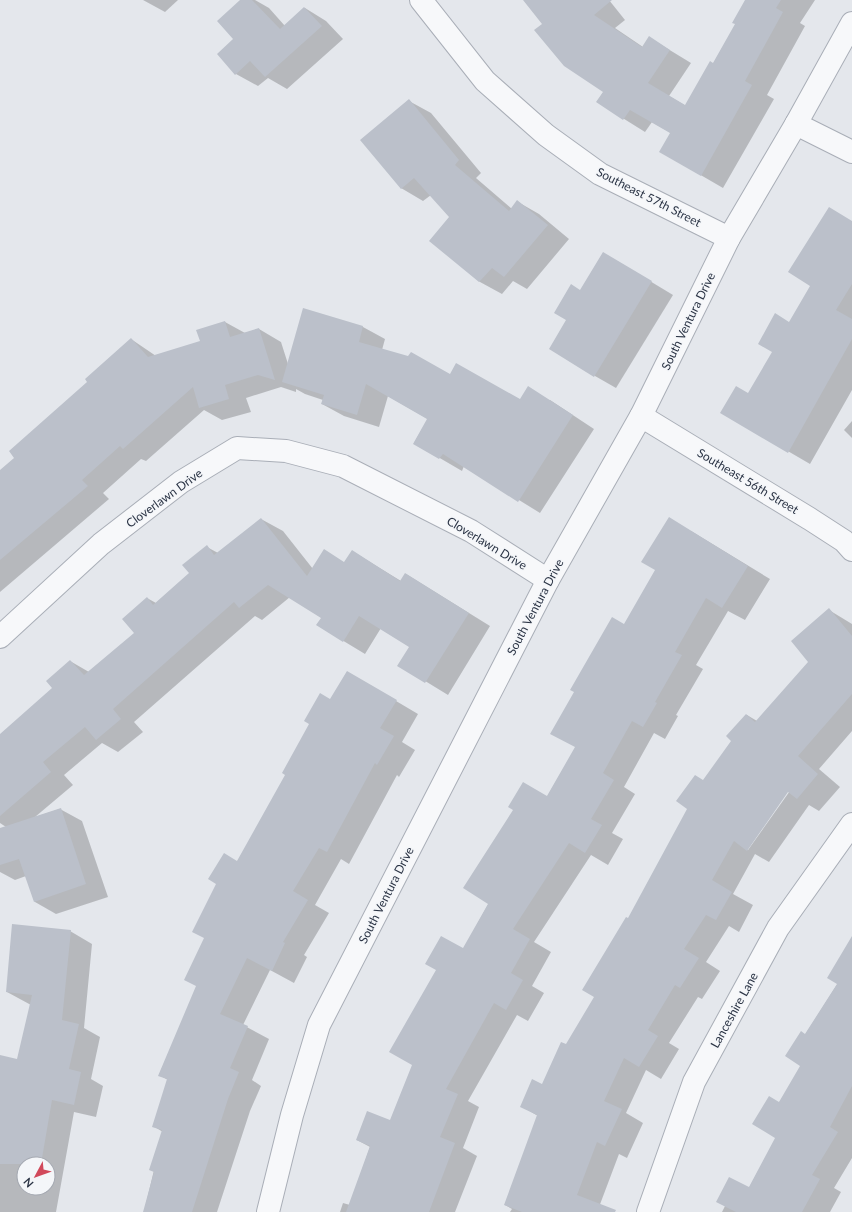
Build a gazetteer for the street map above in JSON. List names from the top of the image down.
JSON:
{
  "streets": {
    "street": [
      "Southeast 57th Street",
      "South Ventura Drive",
      "Southeast 56th Street",
      "Cloverlawn Drive",
      "Lanceshire Lane"
    ]
  },
  "crossings": [
    ["Southeast 57th Street", "South Ventura Drive"],
    ["South Ventura Drive", "Southeast 56th Street"],
    ["South Ventura Drive", "Cloverlawn Drive"]
  ],
  "north": "bottom left"
}
